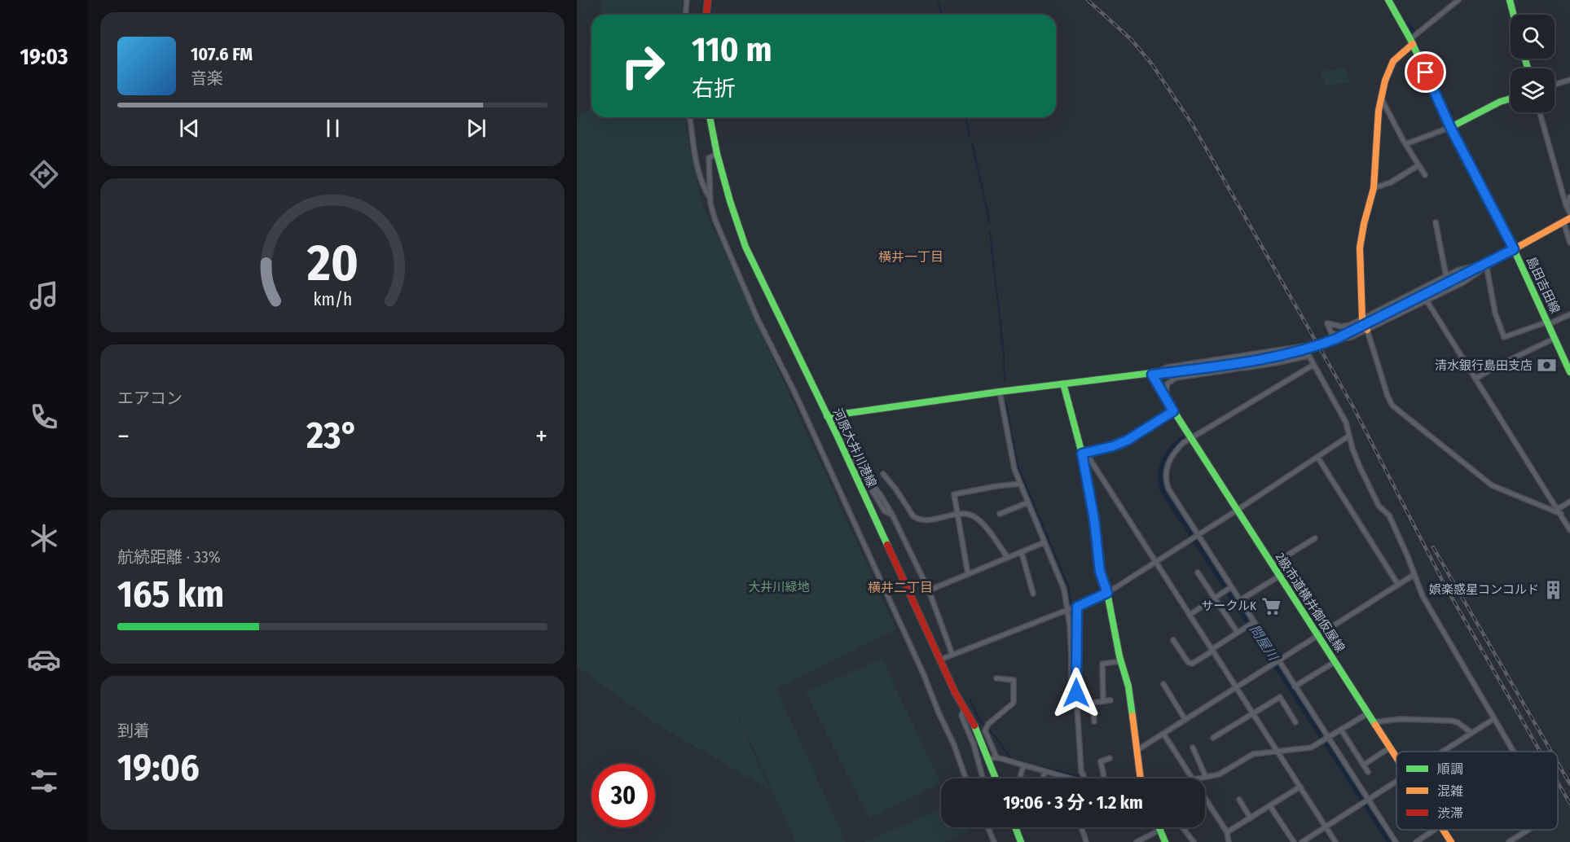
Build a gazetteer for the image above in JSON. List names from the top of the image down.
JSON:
{
  "streets": {
    "street": ["島田吉田線", "河原大井川港線", "2級市道横井御仮屋線"]
  },
  "districts": ["横井一丁目", "横井二丁目"],
  "water": ["問屋川"],
  "parks": ["大井川緑地"],
  "places": {
    "bank": ["清水銀行島田支店"],
    "building": ["娯楽惑星コンコルド"],
    "supermarket": ["サークルK"]
  },
  "legend": ["順調", "混雑", "渋滞"],
  "page": {
    "tabs": "19:03",
    "turn": ["110 m", "右折"],
    "song": ["107.6 FM", "音楽"],
    "tile": [
      "エアコン",
      ["航続距離 · 33%", "165 km"],
      ["到着", "19:06"]
    ],
    "heat": ["−", "23°", "+"],
    "limit": "30",
    "trip": "19:06 · 3 分 · 1.2 km",
    "gauge": ["20", "km/h"]
  }
}
